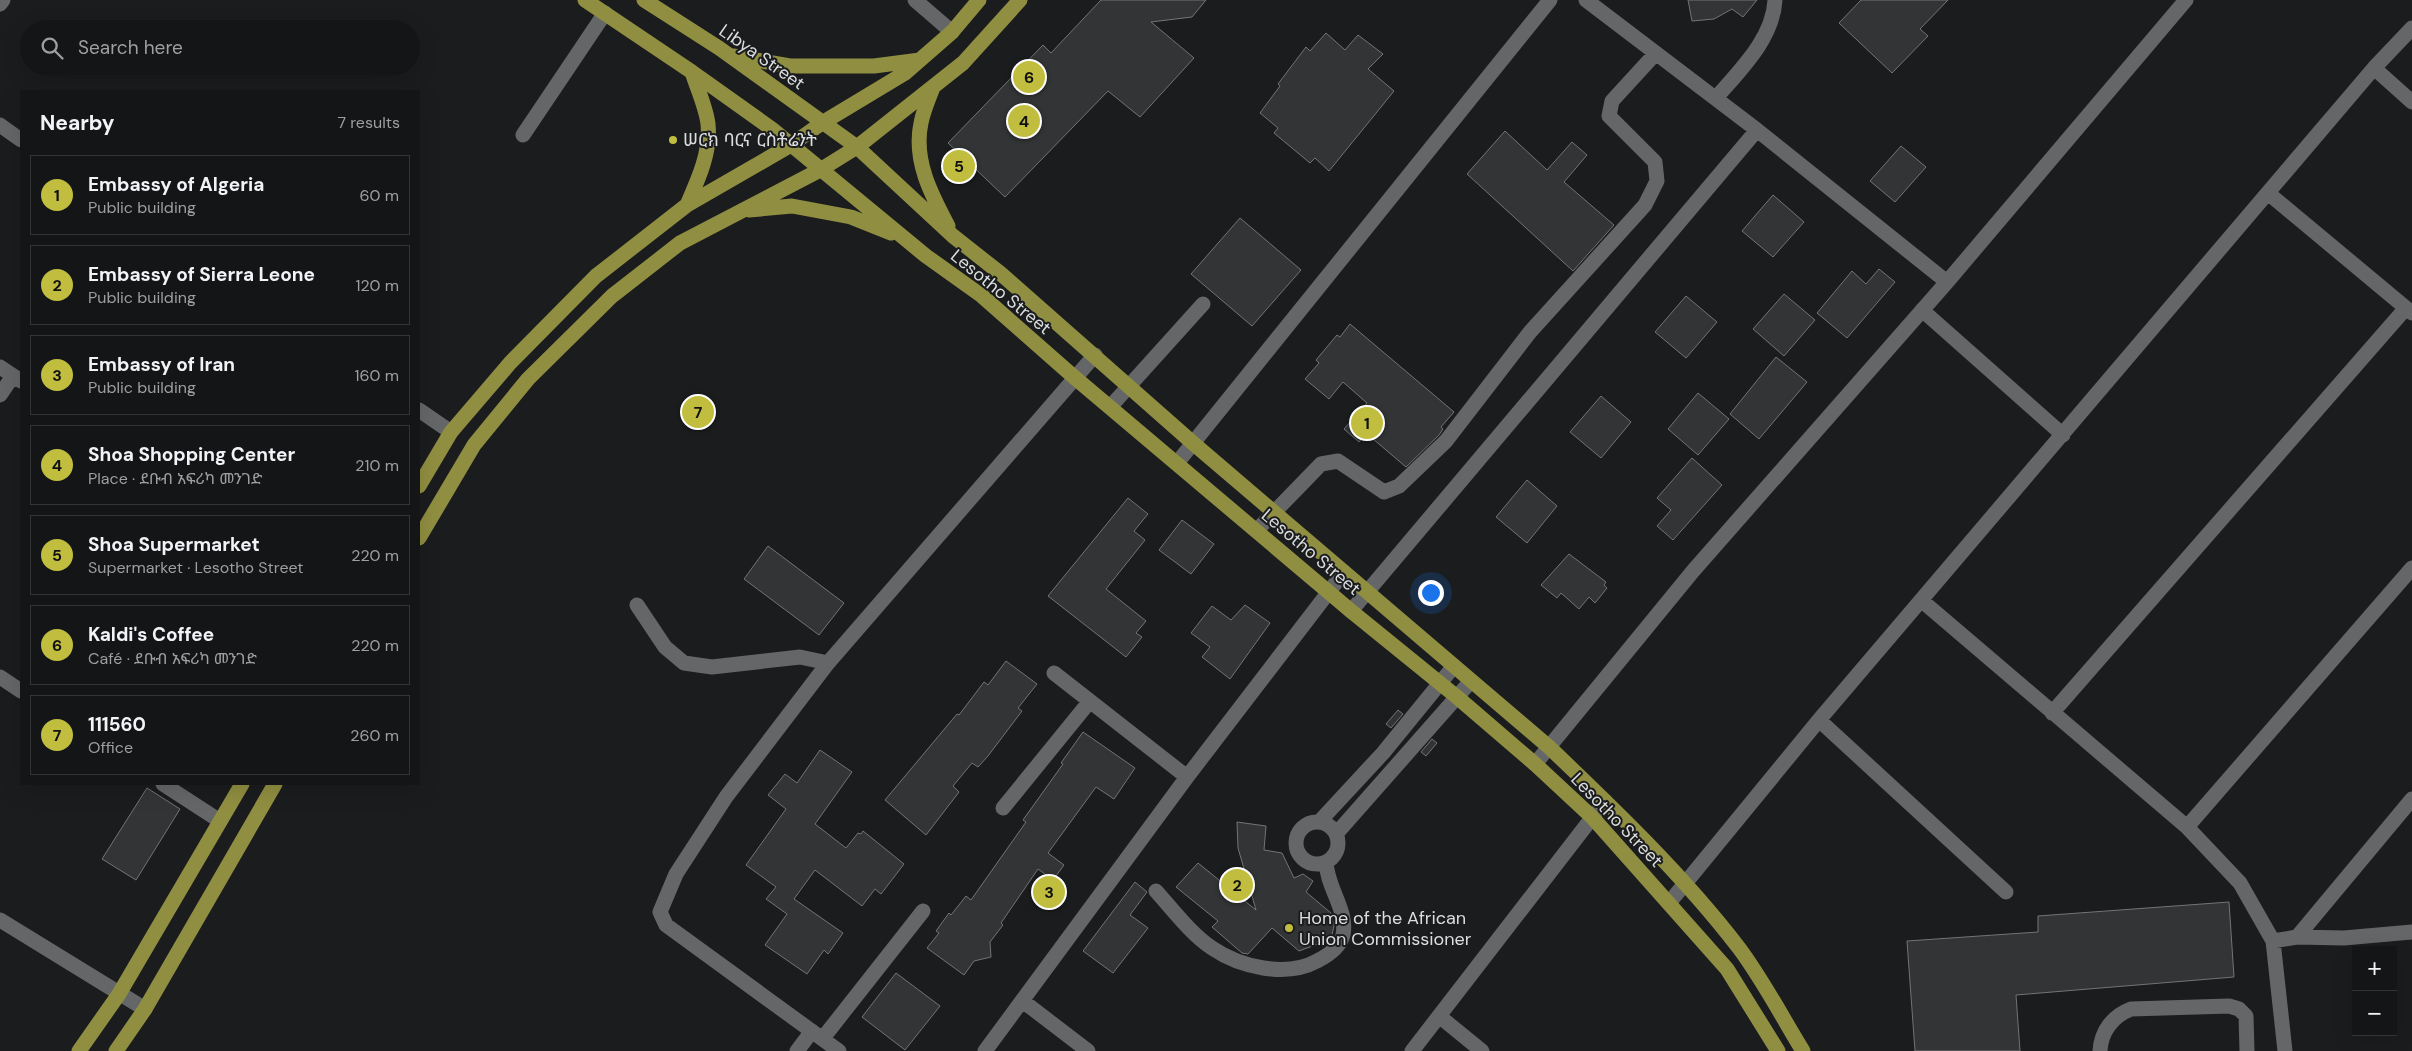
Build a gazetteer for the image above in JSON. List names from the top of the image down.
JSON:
{
  "streets": {
    "main road": ["Libya Street", "Lesotho Street"]
  },
  "crossings": [
    ["Libya Street", "Lesotho Street"]
  ],
  "places": ["ሠርክ ባርና ርስቶሬንት", "Home of the African Union Commissioner"],
  "page": {
    "search": "Search here",
    "pins": [
      "6",
      "4",
      "5",
      "7",
      "1",
      "2",
      "3"
    ],
    "heading": ["Nearby", "7 results"],
    "list": [
      {
        "mark": "1",
        "name": "Embassy of Algeria",
        "note": "Public building",
        "value": "60 m"
      },
      {
        "mark": "2",
        "name": "Embassy of Sierra Leone",
        "note": "Public building",
        "value": "120 m"
      },
      {
        "mark": "3",
        "name": "Embassy of Iran",
        "note": "Public building",
        "value": "160 m"
      },
      {
        "mark": "4",
        "name": "Shoa Shopping Center",
        "note": "Place · ደቡብ አፍሪካ መንገድ",
        "value": "210 m"
      },
      {
        "mark": "5",
        "name": "Shoa Supermarket",
        "note": "Supermarket · Lesotho Street",
        "value": "220 m"
      },
      {
        "mark": "6",
        "name": "Kaldi's Coffee",
        "note": "Café · ደቡብ አፍሪካ መንገድ",
        "value": "220 m"
      },
      {
        "mark": "7",
        "name": "111560",
        "note": "Office",
        "value": "260 m"
      }
    ],
    "map_buttons": ["+", "−"]
  }
}
